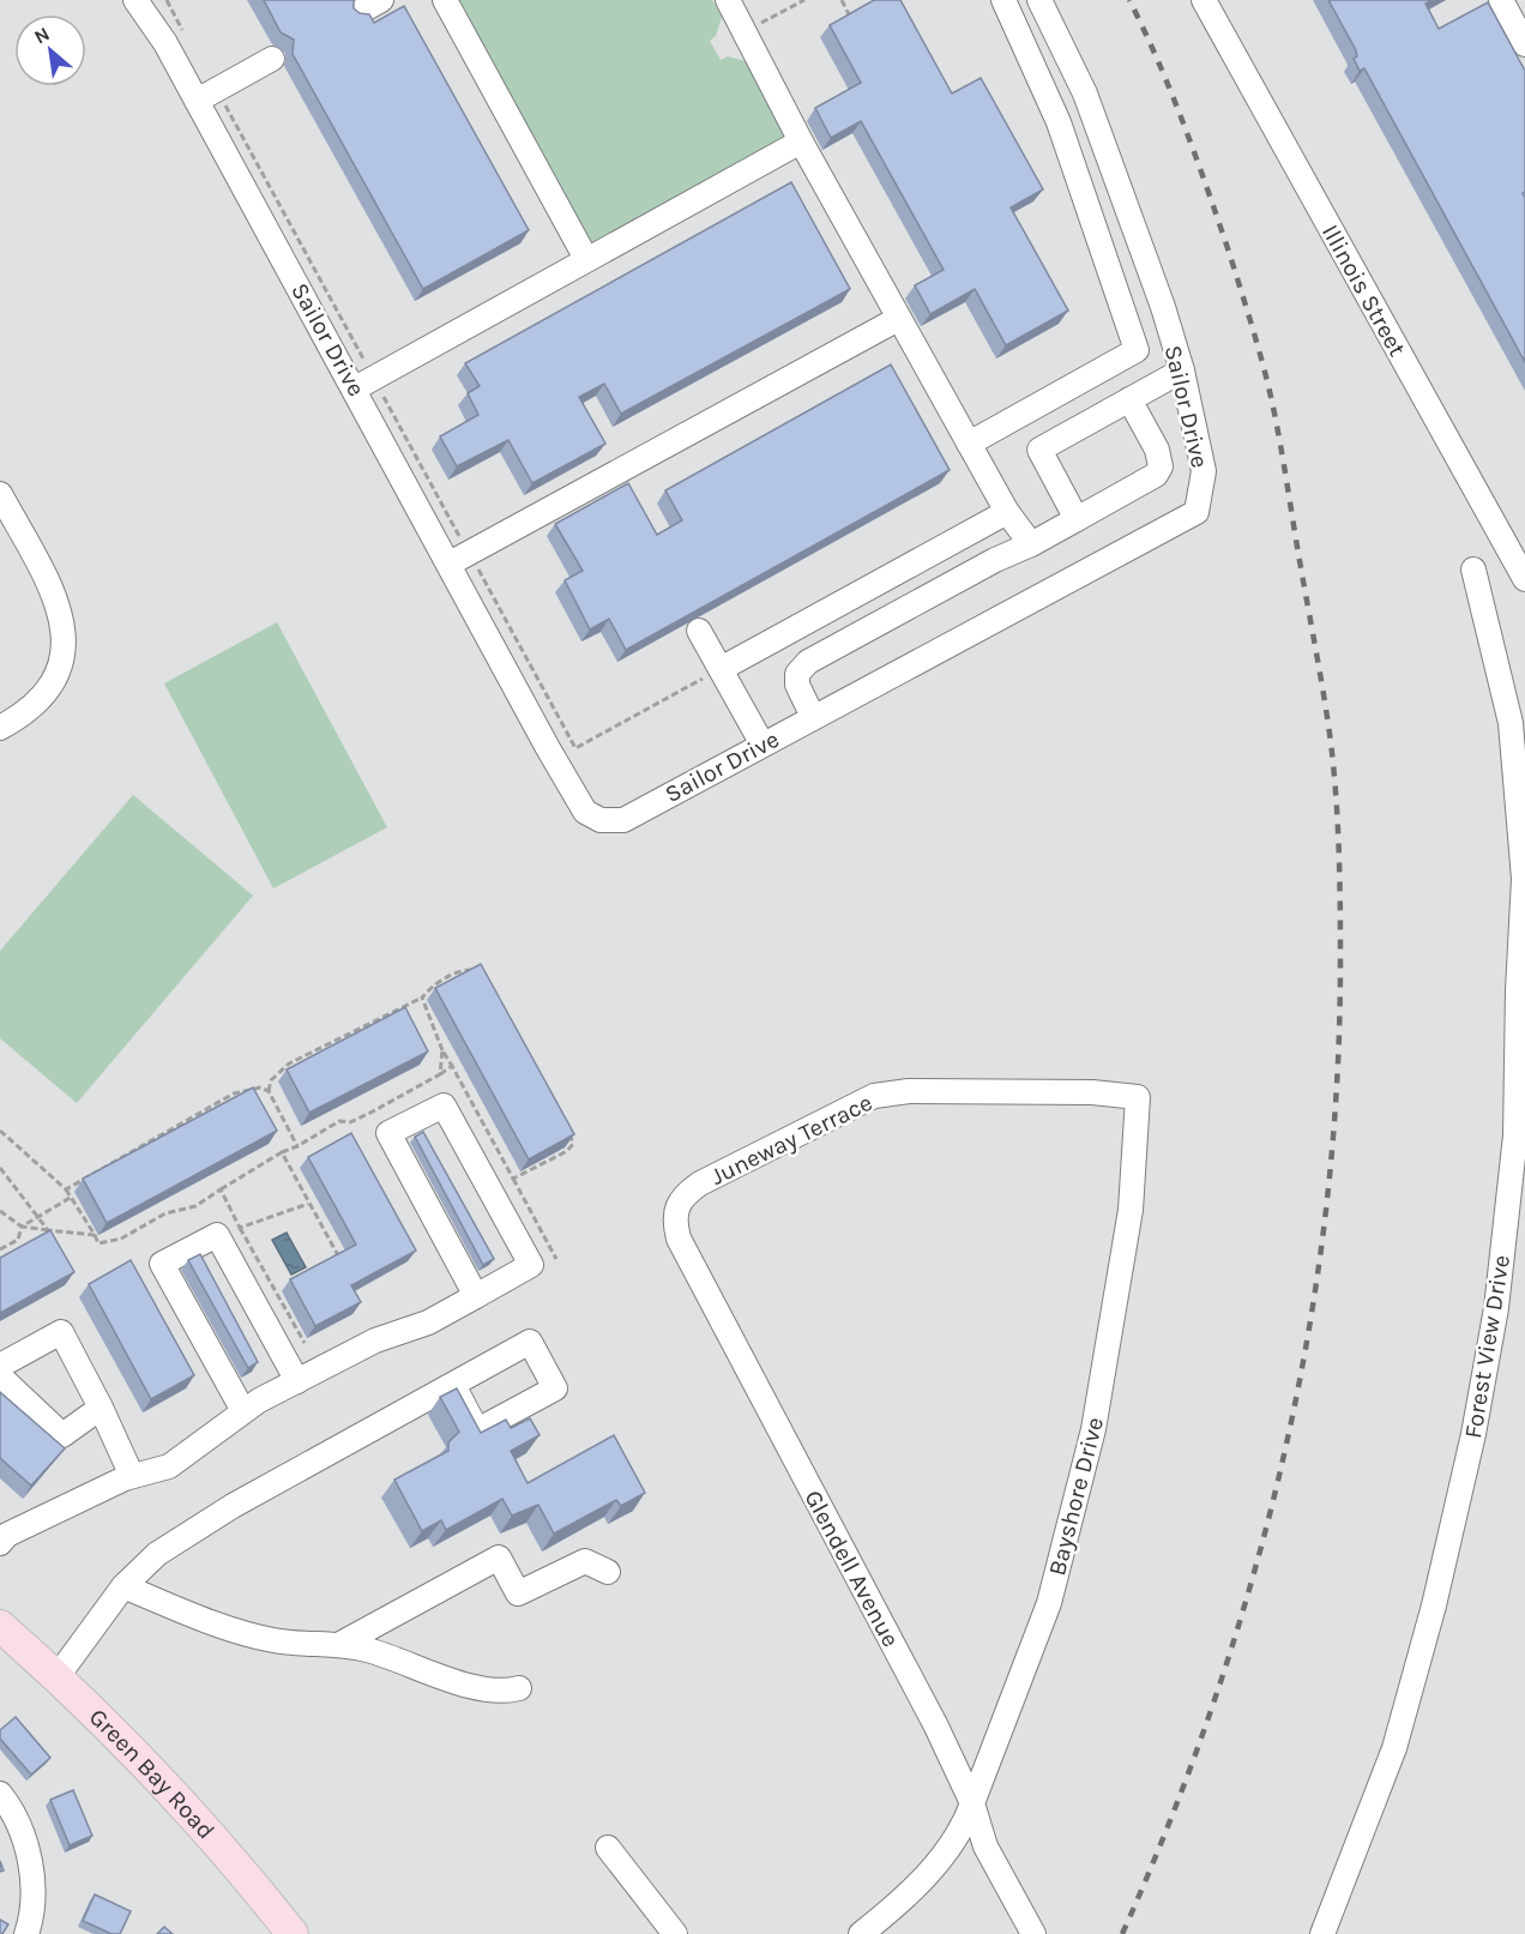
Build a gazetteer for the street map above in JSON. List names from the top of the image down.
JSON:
{
  "streets": {
    "main road": ["Green Bay Road"],
    "street": [
      "Illinois Street",
      "Sailor Drive",
      "Juneway Terrace",
      "Forest View Drive",
      "Bayshore Drive",
      "Glendell Avenue"
    ]
  },
  "crossings": [
    ["Juneway Terrace", "Bayshore Drive"],
    ["Juneway Terrace", "Glendell Avenue"],
    ["Bayshore Drive", "Glendell Avenue"]
  ],
  "north": "top left"
}
